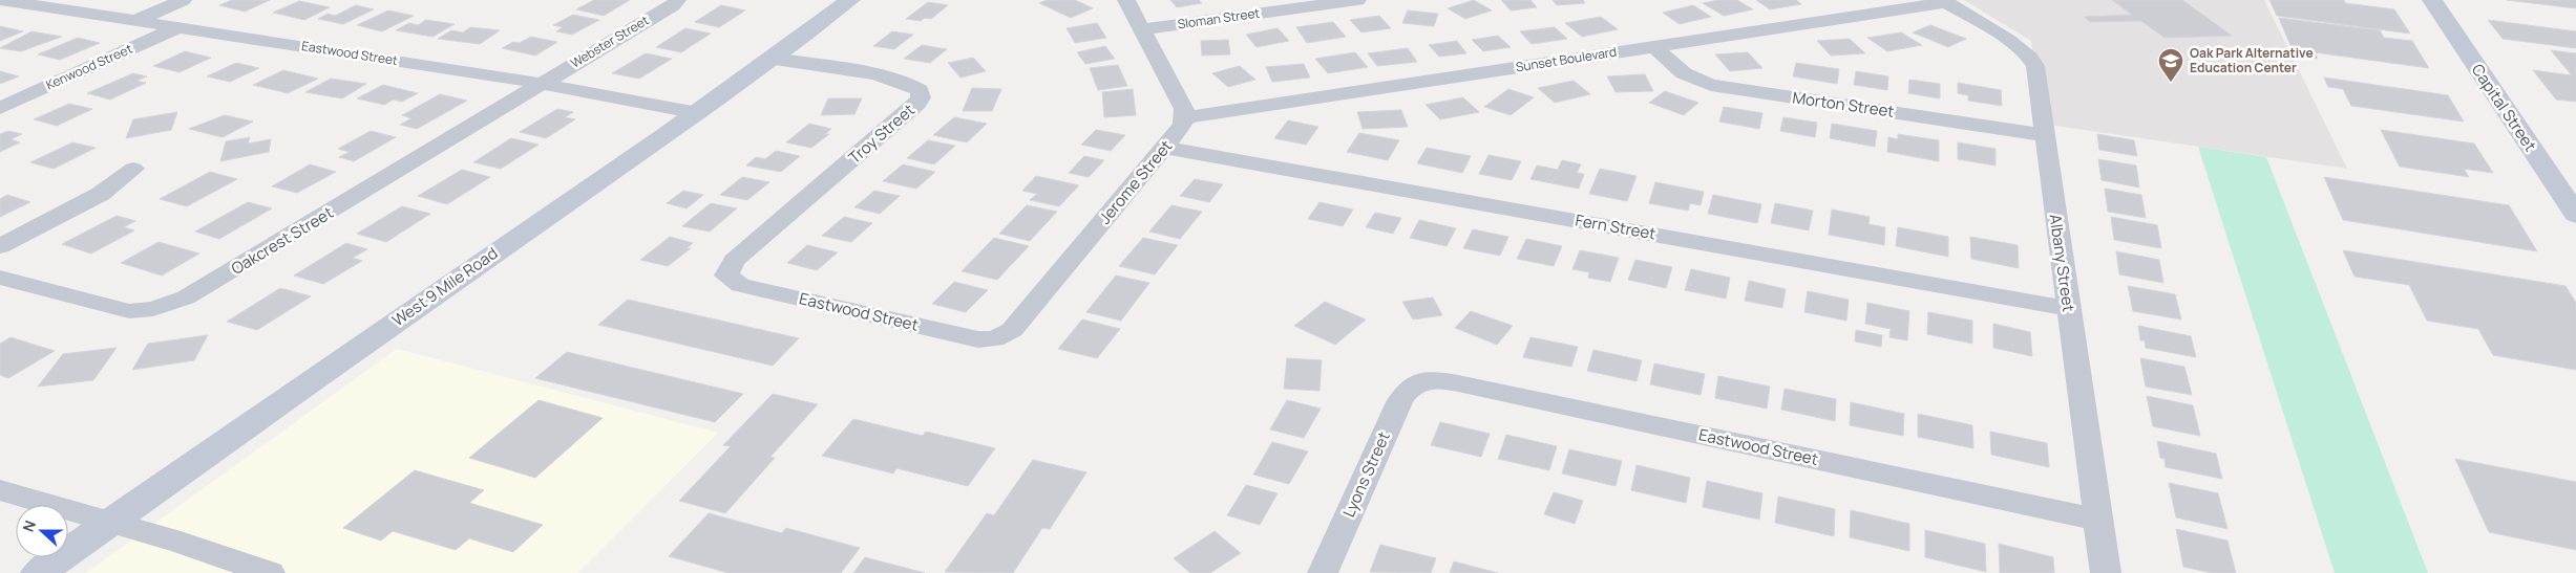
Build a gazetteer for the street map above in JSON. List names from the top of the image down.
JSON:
{
  "streets": {
    "main road": ["Capital Street", "West 9 Mile Road"],
    "street": [
      "Sloman Street",
      "Webster Street",
      "Eastwood Street",
      "Sunset Boulevard",
      "Kenwood Street",
      "Morton Street",
      "Troy Street",
      "Jerome Street",
      "Fern Street",
      "Oakcrest Street",
      "Albany Street",
      "Lyons Street"
    ]
  },
  "crossings": [
    ["Webster Street", "Eastwood Street"],
    ["Webster Street", "Oakcrest Street"],
    ["Eastwood Street", "Kenwood Street"],
    ["Eastwood Street", "Troy Street"],
    ["Eastwood Street", "Jerome Street"],
    ["Eastwood Street", "Oakcrest Street"],
    ["Eastwood Street", "Albany Street"],
    ["Eastwood Street", "West 9 Mile Road"],
    ["Eastwood Street", "Lyons Street"],
    ["Sunset Boulevard", "Morton Street"],
    ["Sunset Boulevard", "Jerome Street"],
    ["Sunset Boulevard", "Albany Street"],
    ["Morton Street", "Albany Street"],
    ["Troy Street", "West 9 Mile Road"],
    ["Jerome Street", "Fern Street"],
    ["Fern Street", "Albany Street"]
  ],
  "places": {
    "school or university": ["Oak Park Alternative Education Center"]
  },
  "north": "left"
}
